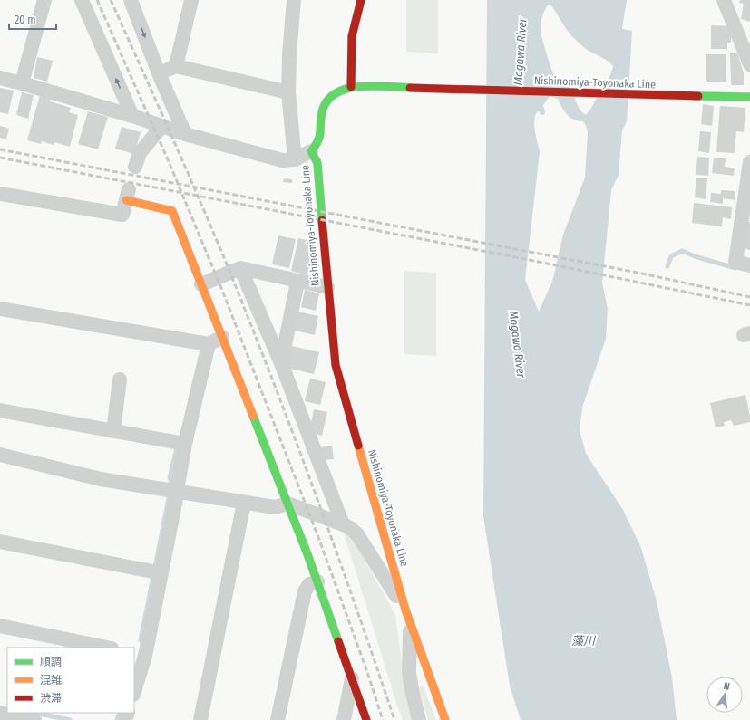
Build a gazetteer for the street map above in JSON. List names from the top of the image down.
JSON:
{
  "streets": {
    "main road": ["Nishinomiya-Toyonaka Line"]
  },
  "water": ["Mogawa River", "藻川"],
  "legend": ["順調", "混雑", "渋滞"],
  "scale_bar": "20 m",
  "north": "top"
}
